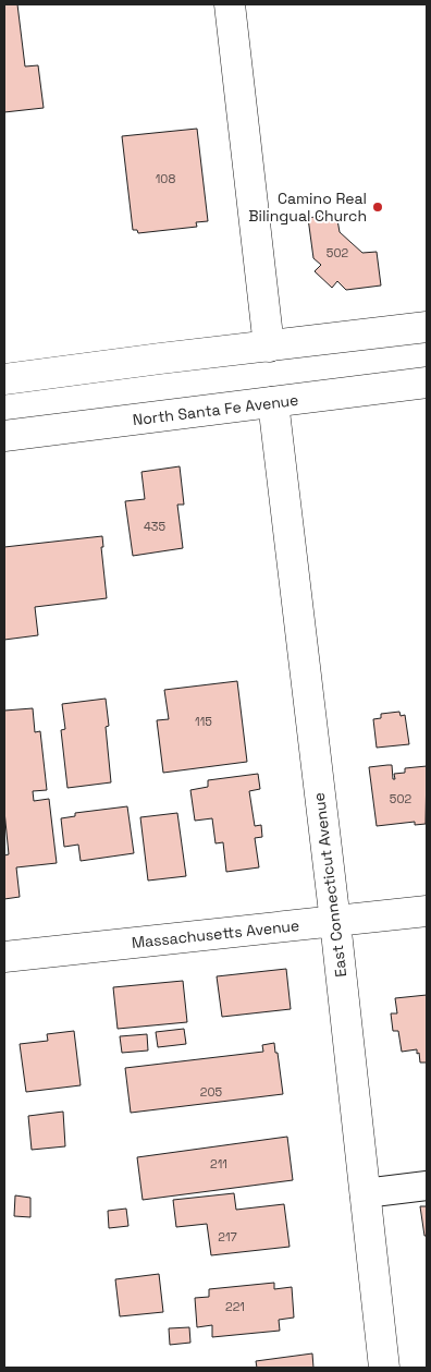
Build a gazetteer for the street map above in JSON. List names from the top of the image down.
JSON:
{
  "streets": {
    "street": ["North Santa Fe Avenue", "East Connecticut Avenue", "Massachusetts Avenue"]
  },
  "crossings": [
    ["North Santa Fe Avenue", "East Connecticut Avenue"],
    ["East Connecticut Avenue", "Massachusetts Avenue"]
  ],
  "places": ["Camino Real Bilingual Church"],
  "house_numbers": [
    "108",
    "502",
    "435",
    "115",
    "502",
    "205",
    "211",
    "217",
    "221"
  ]
}
